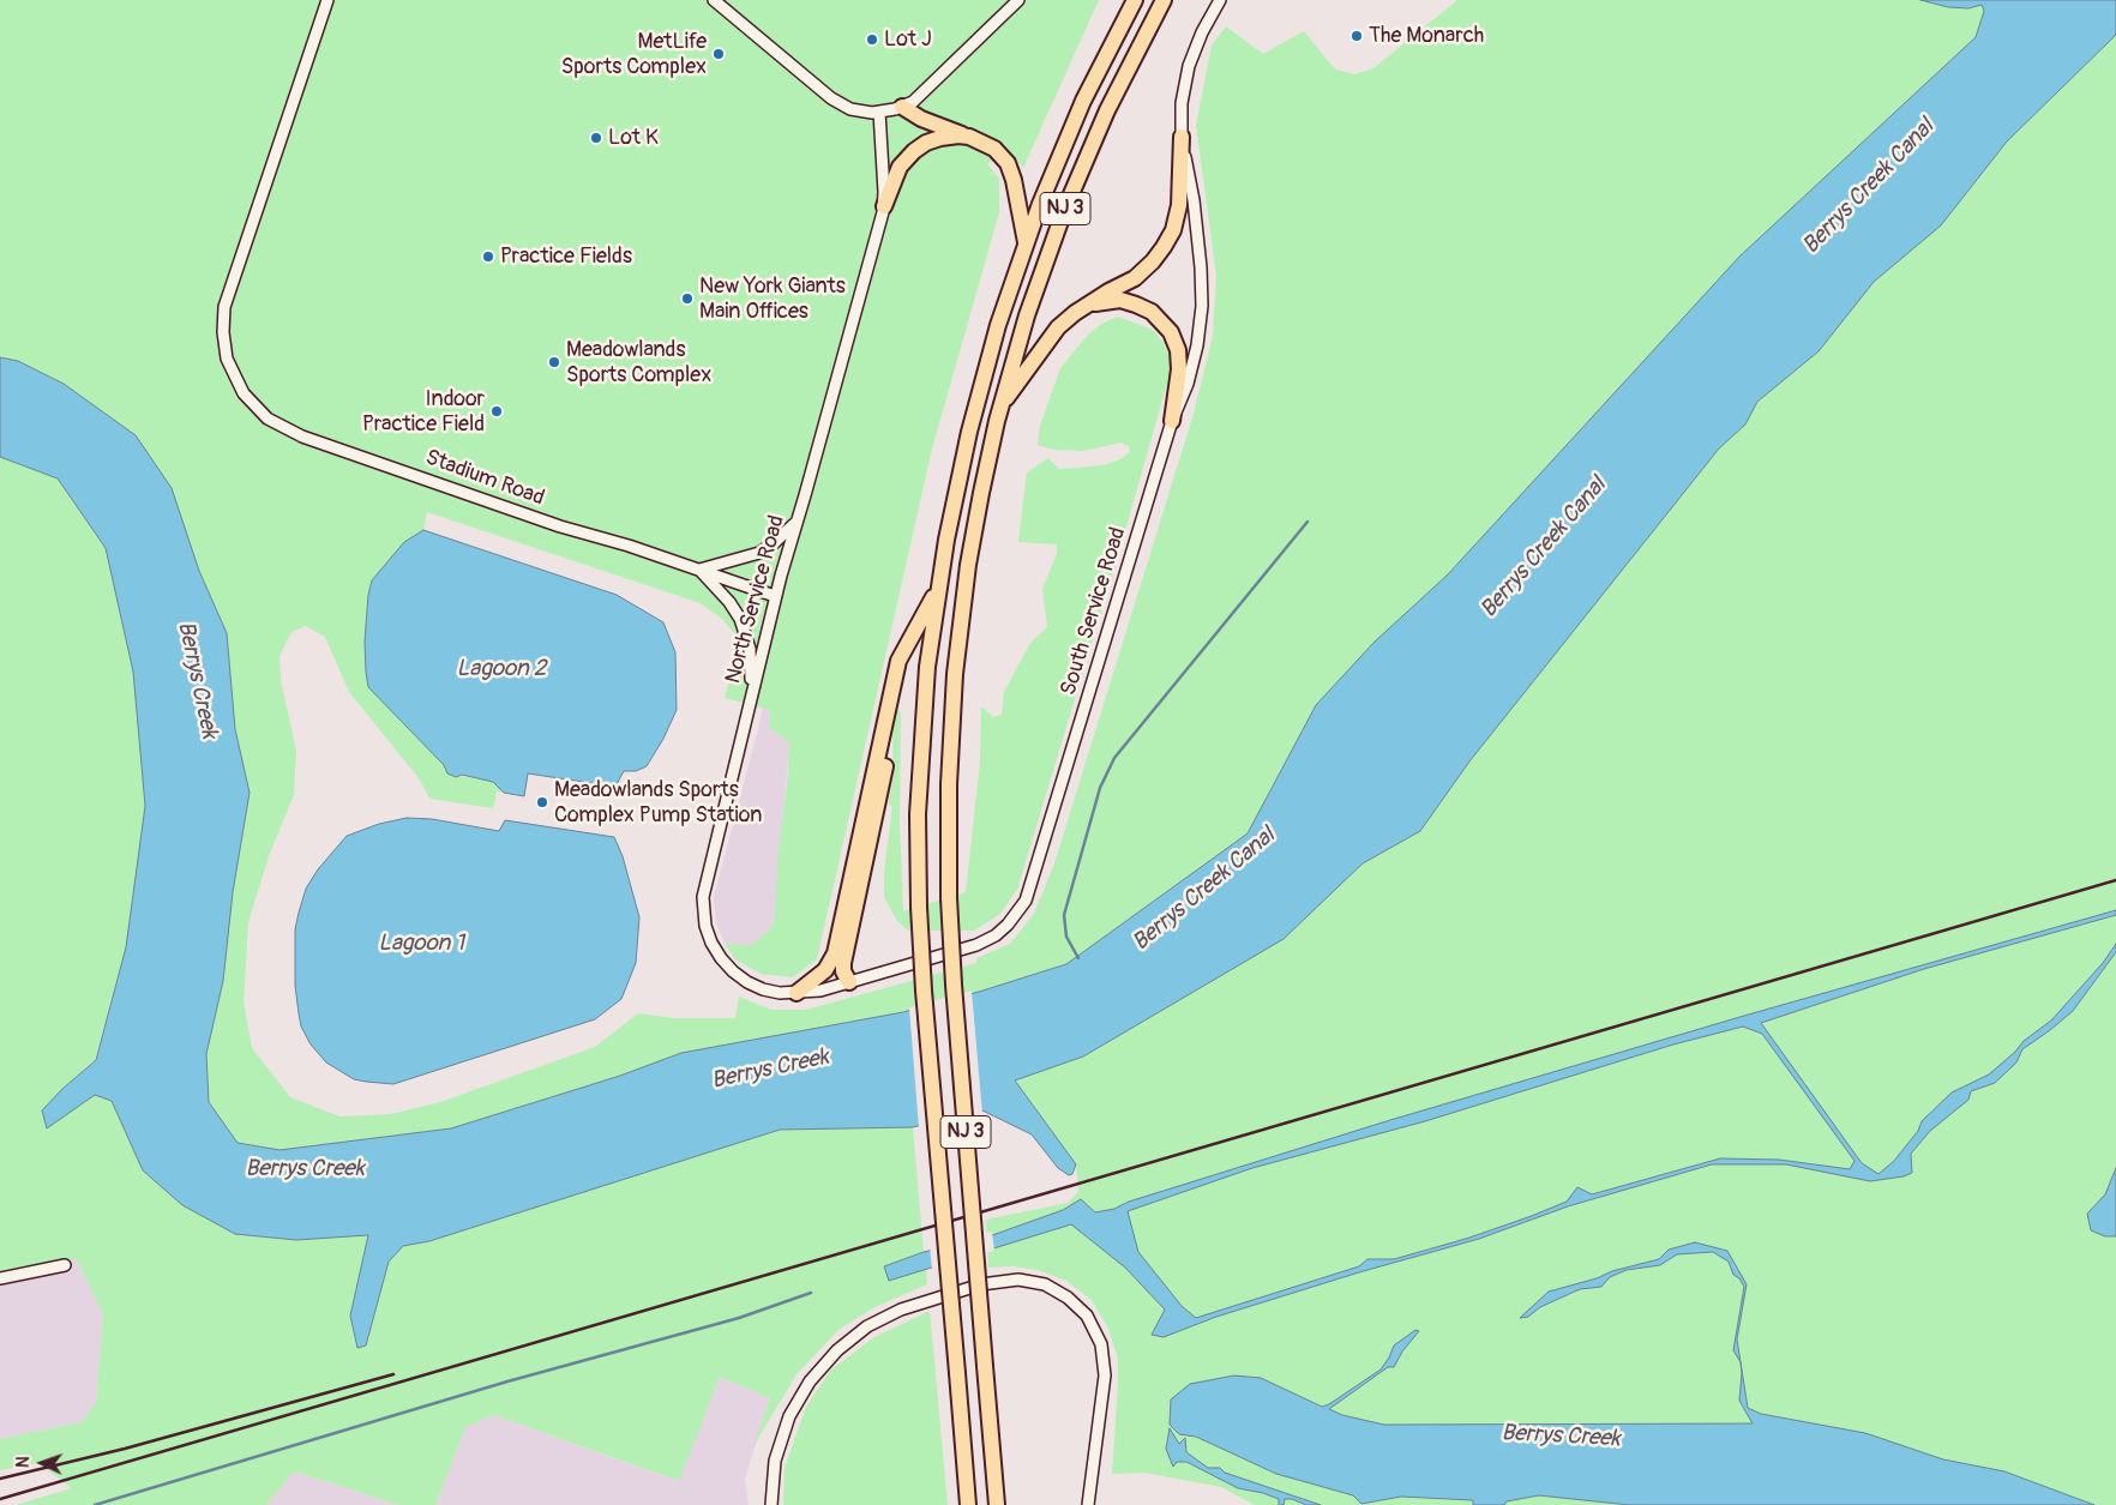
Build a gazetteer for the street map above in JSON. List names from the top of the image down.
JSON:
{
  "streets": {
    "highway": ["NJ 3"],
    "street": ["Stadium Road", "North Service Road", "South Service Road"]
  },
  "crossings": [
    ["Stadium Road", "North Service Road"],
    ["North Service Road", "South Service Road"]
  ],
  "water": [
    "Berrys Creek Canal",
    "Lagoon 2",
    "Berrys Creek",
    "Lagoon 1"
  ],
  "places": [
    "The Monarch",
    "Lot J",
    "MetLife Sports Complex",
    "Lot K",
    "Practice Fields",
    "New York Giants Main Offices",
    "Meadowlands Sports Complex",
    "Indoor Practice Field",
    "Meadowlands Sports Complex Pump Station"
  ],
  "north": "left"
}
